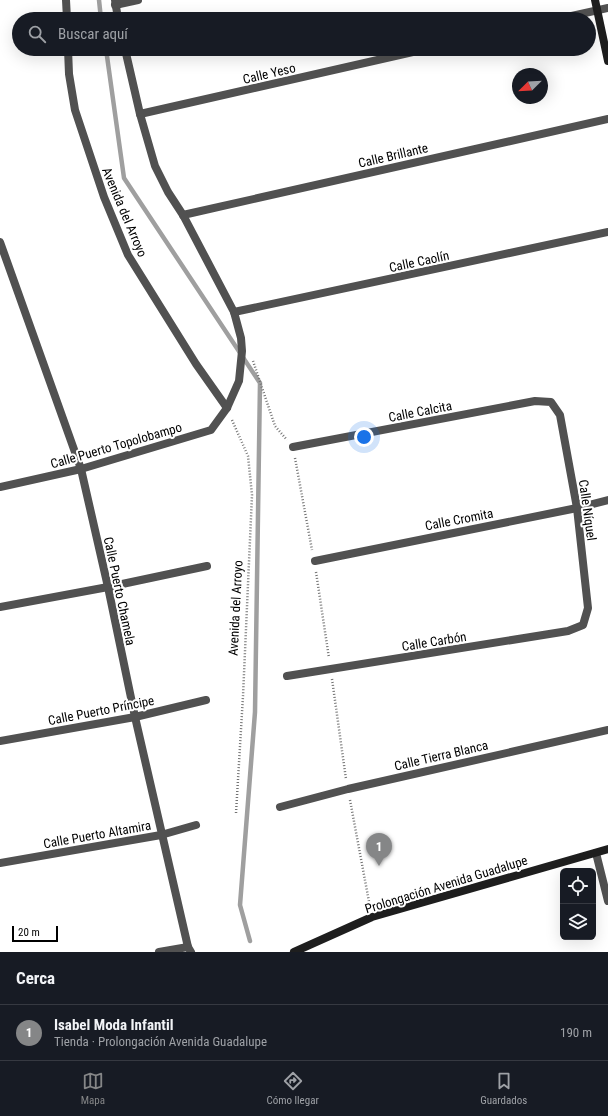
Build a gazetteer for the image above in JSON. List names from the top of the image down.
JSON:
{
  "streets": {
    "main road": ["Prolongación Avenida Guadalupe"],
    "street": [
      "Calle Yeso",
      "Calle Brillante",
      "Avenida del Arroyo",
      "Calle Caolín",
      "Calle Calcita",
      "Calle Puerto Topolobampo",
      "Calle Níquel",
      "Calle Cromita",
      "Calle Puerto Chamela",
      "Calle Carbón",
      "Calle Puerto Príncipe",
      "Calle Tierra Blanca",
      "Calle Puerto Altamira"
    ]
  },
  "crossings": [
    ["Avenida del Arroyo", "Calle Puerto Topolobampo"],
    ["Calle Calcita", "Calle Níquel"],
    ["Calle Puerto Topolobampo", "Calle Puerto Chamela"],
    ["Calle Níquel", "Calle Cromita"],
    ["Calle Níquel", "Calle Carbón"],
    ["Calle Puerto Chamela", "Calle Puerto Príncipe"],
    ["Calle Puerto Chamela", "Calle Puerto Altamira"]
  ],
  "scale_bar": "20 m",
  "north": "bottom left",
  "page": {
    "search": "Buscar aquí",
    "pins": "1",
    "scale": "20 m",
    "heading": "Cerca",
    "list": [
      {
        "mark": "1",
        "name": "Isabel Moda Infantil",
        "note": "Tienda · Prolongación Avenida Guadalupe",
        "value": "190 m"
      }
    ],
    "nav": ["Mapa", "Cómo llegar", "Guardados"]
  }
}
